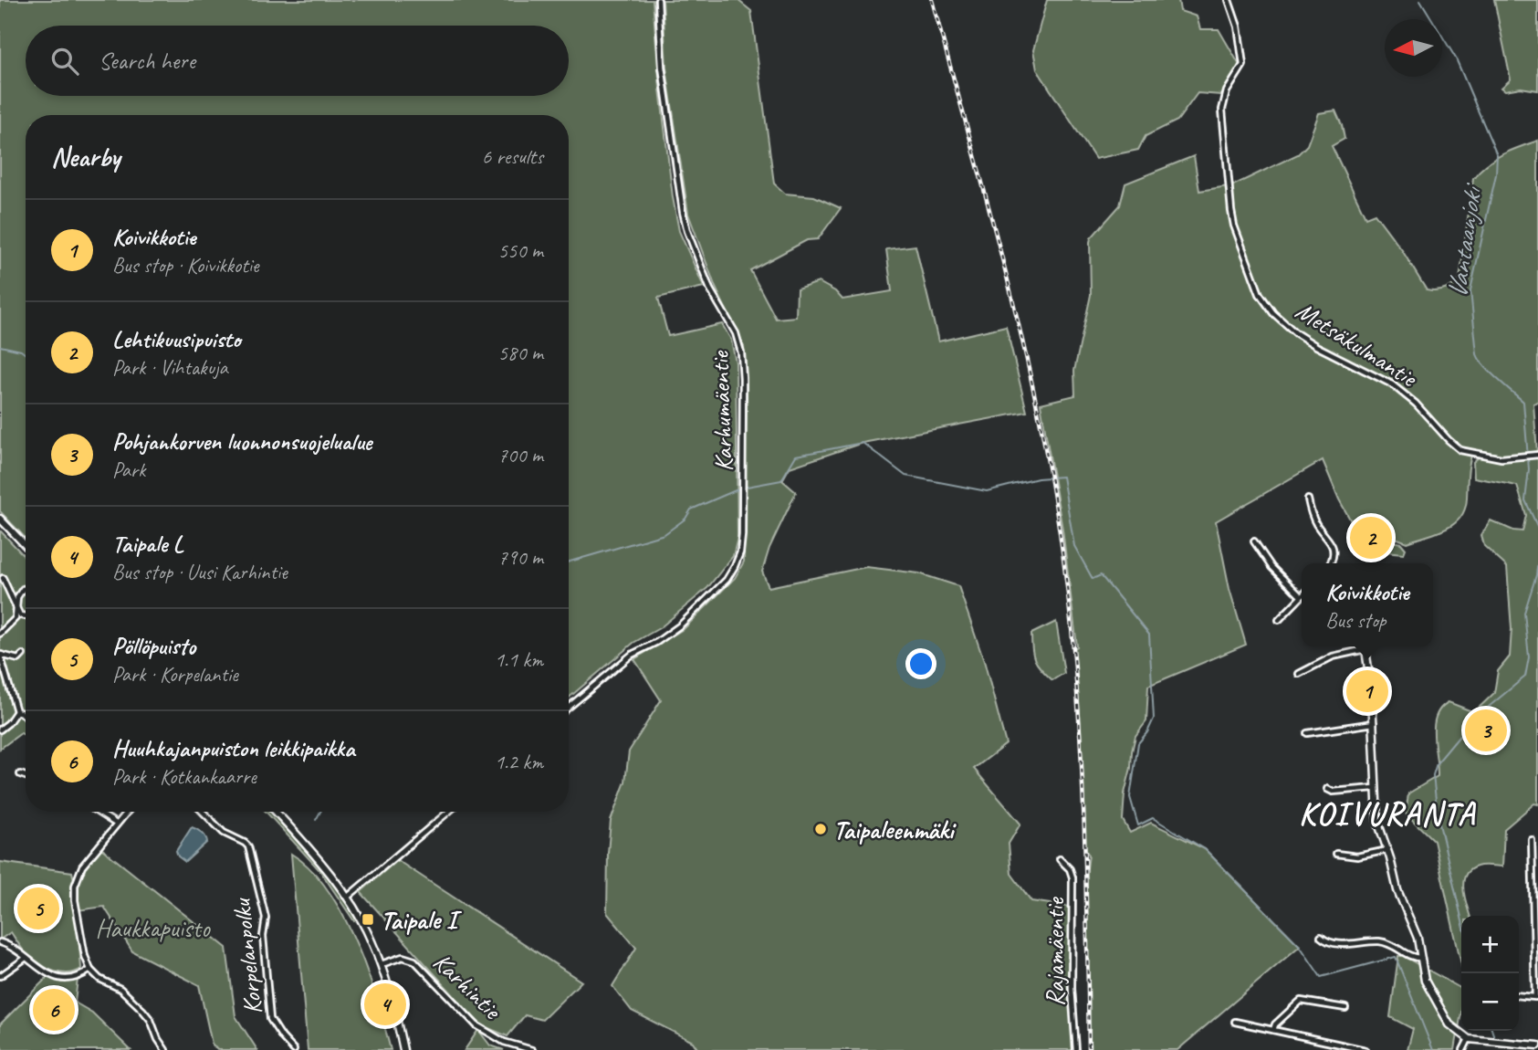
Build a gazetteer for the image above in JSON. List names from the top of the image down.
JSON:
{
  "streets": {
    "street": [
      "Metsäkulmantie",
      "Karhumäentie",
      "Rajamäentie",
      "Korpelanpolku",
      "Karhintie"
    ]
  },
  "districts": ["KOIVURANTA"],
  "water": ["Vantaanjoki"],
  "parks": ["Haukkapuisto"],
  "places": {
    "other": ["Taipaleenmäki"],
    "transit": ["Taipale I"]
  },
  "north": "left",
  "page": {
    "search": "Search here",
    "heading": ["Nearby", "6 results"],
    "list": [
      {
        "mark": "1",
        "name": "Koivikkotie",
        "note": "Bus stop · Koivikkotie",
        "value": "550 m"
      },
      {
        "mark": "2",
        "name": "Lehtikuusipuisto",
        "note": "Park · Vihtakuja",
        "value": "580 m"
      },
      {
        "mark": "3",
        "name": "Pohjankorven luonnonsuojelualue",
        "note": "Park",
        "value": "700 m"
      },
      {
        "mark": "4",
        "name": "Taipale L",
        "note": "Bus stop · Uusi Karhintie",
        "value": "790 m"
      },
      {
        "mark": "5",
        "name": "Pöllöpuisto",
        "note": "Park · Korpelantie",
        "value": "1.1 km"
      },
      {
        "mark": "6",
        "name": "Huuhkajanpuiston leikkipaikka",
        "note": "Park · Kotkankaarre",
        "value": "1.2 km"
      }
    ],
    "pins": [
      "2",
      "1",
      "3",
      "5",
      "4",
      "6"
    ],
    "popup": ["Koivikkotie", "Bus stop"],
    "map_buttons": ["+", "−"]
  }
}
